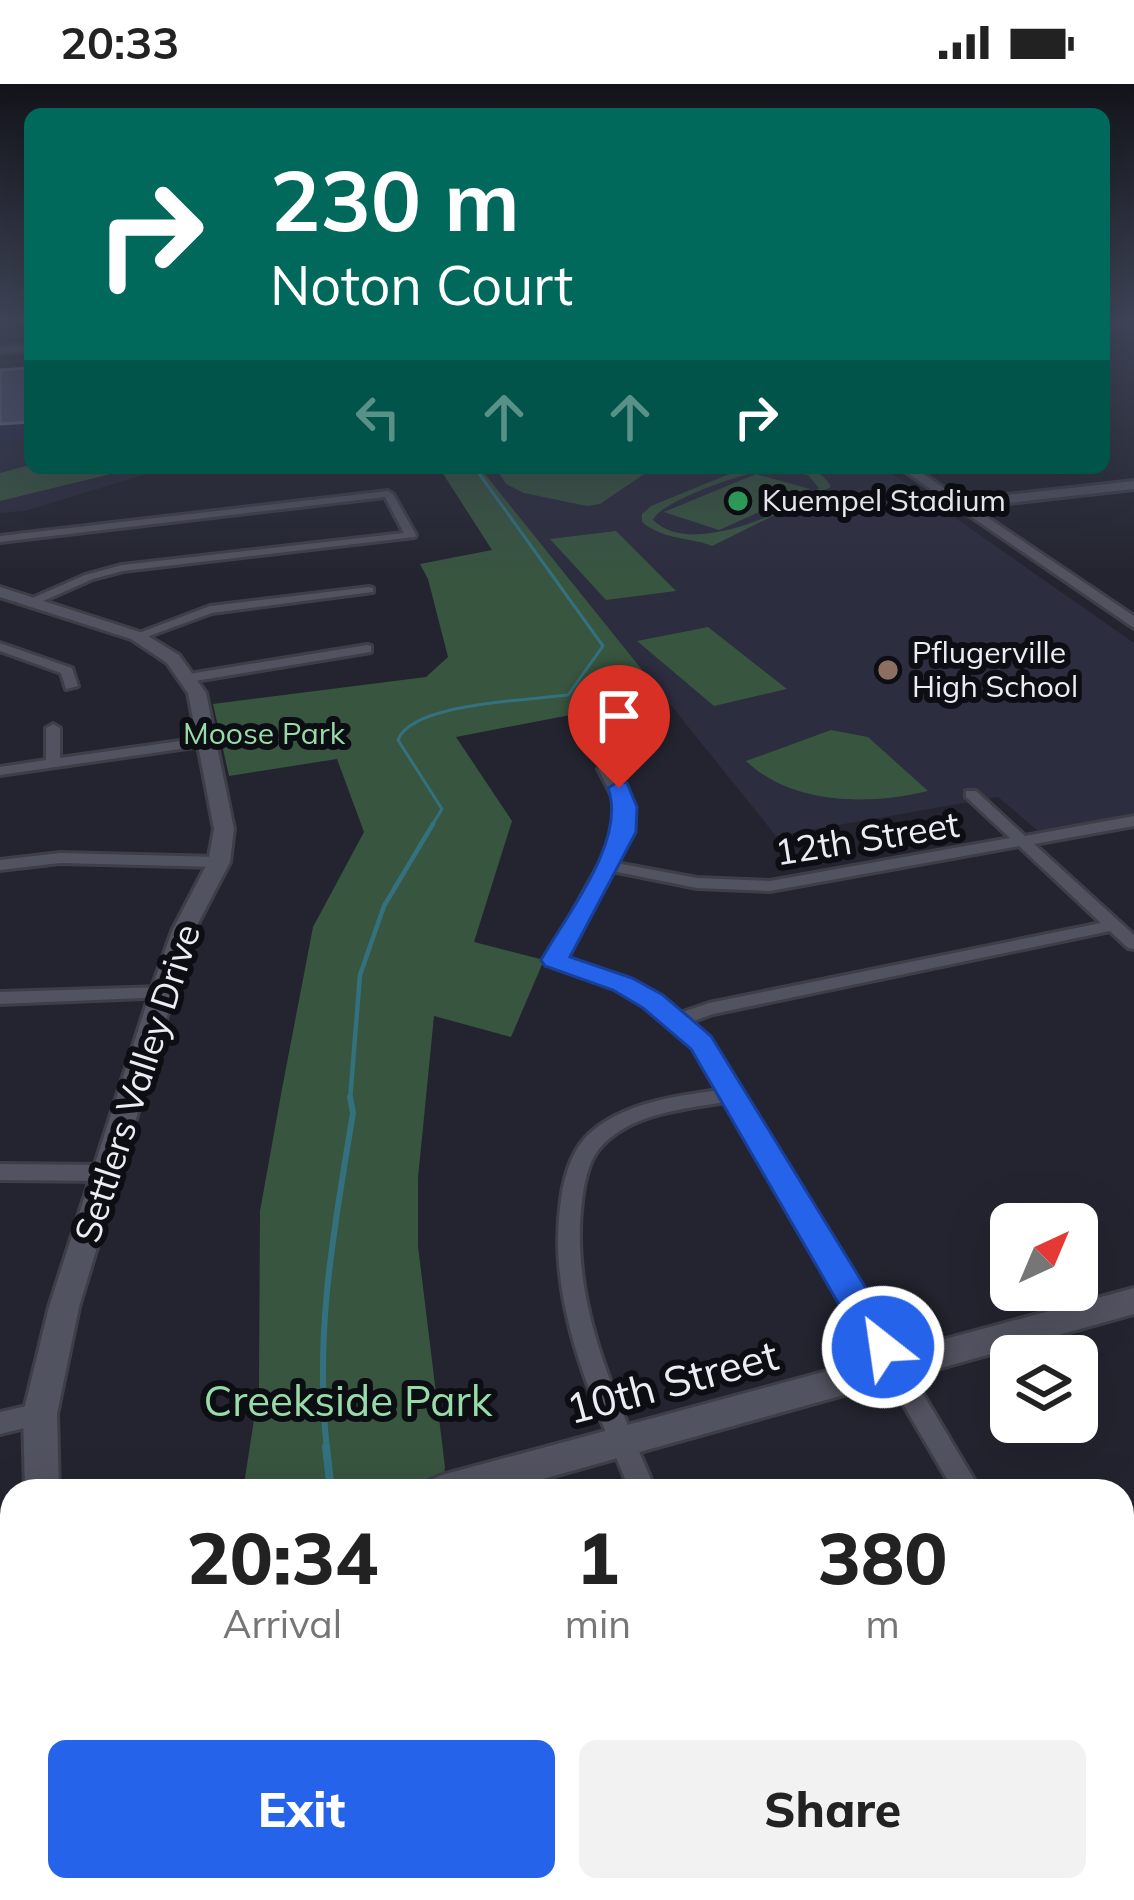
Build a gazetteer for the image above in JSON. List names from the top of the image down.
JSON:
{
  "streets": {
    "street": ["12th Street", "Settlers Valley Drive", "10th Street"]
  },
  "parks": ["Moose Park", "Creekside Park"],
  "places": ["Kuempel Stadium", "Pflugerville High School"],
  "north": "top right",
  "page": {
    "status": "20:33",
    "turn": ["230 m", "Noton Court"],
    "eta": [
      "20:34",
      "Arrival",
      "1",
      "min",
      "380",
      "m"
    ],
    "buttons": ["Exit", "Share"]
  }
}
